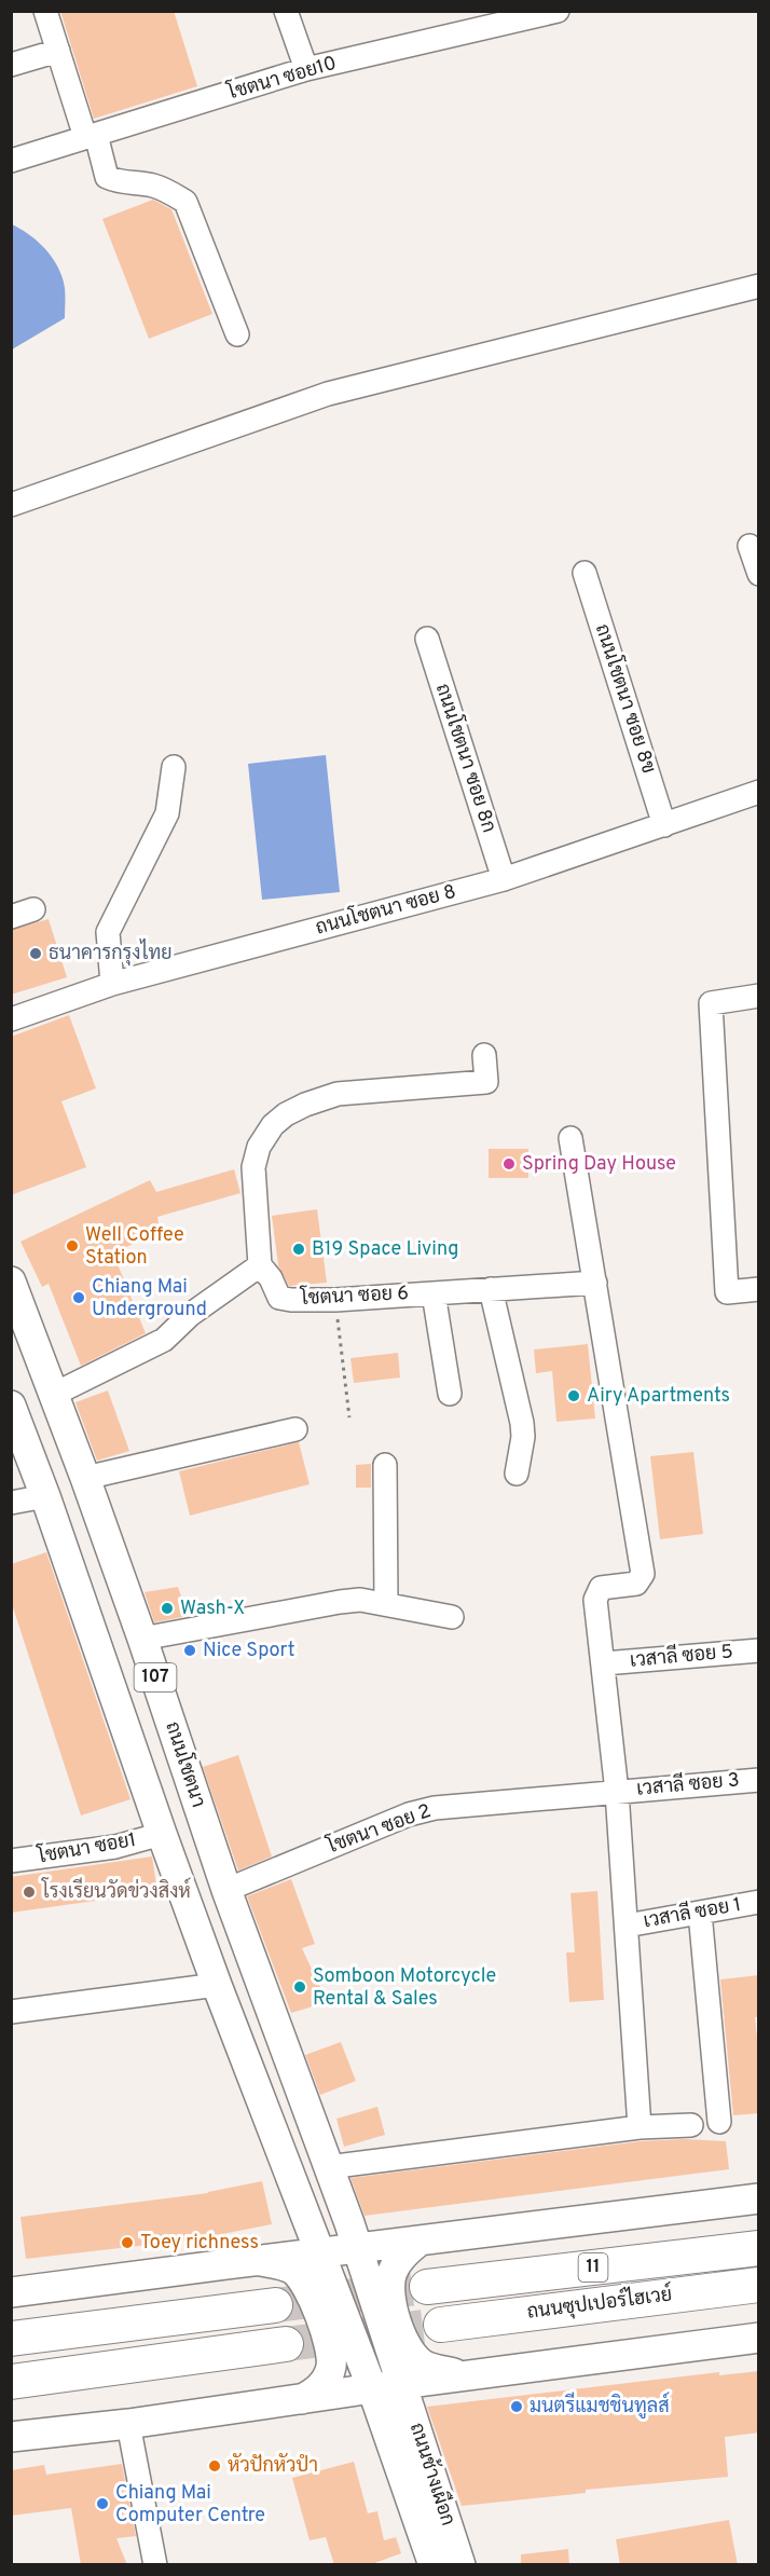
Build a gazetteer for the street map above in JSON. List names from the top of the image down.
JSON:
{
  "streets": {
    "highway": ["11", "ถนนซุปเปอร์ไฮเวย์"],
    "main road": ["107", "ถนนโชตนา", "ถนนช้างเผือก"],
    "street": [
      "โชตนา ซอย10",
      "ถนนโชตนา ซอย 8ข",
      "ถนนโชตนา ซอย 8ก",
      "ถนนโชตนา ซอย 8",
      "โชตนา ซอย 6",
      "เวสาลี ซอย 5",
      "เวสาลี ซอย 3",
      "โชตนา ซอย 2",
      "โชตนา ซอย1",
      "เวสาลี ซอย 1"
    ]
  },
  "crossings": [
    ["ถนนโชตนา ซอย 8ข", "ถนนโชตนา ซอย 8"],
    ["ถนนโชตนา ซอย 8ก", "ถนนโชตนา ซอย 8"],
    ["107", "โชตนา ซอย1"],
    ["107", "ถนนช้างเผือก"],
    ["ถนนโชตนา", "โชตนา ซอย 2"],
    ["ถนนโชตนา", "ถนนช้างเผือก"],
    ["เวสาลี ซอย 3", "โชตนา ซอย 2"]
  ],
  "places": [
    "ธนาคารกรุงไทย",
    "Spring Day House",
    "Well Coffee Station",
    "B19 Space Living",
    "Chiang Mai Underground",
    "Airy Apartments",
    "Wash-X",
    "Nice Sport",
    "โรงเรียนวัดข่วงสิงห์",
    "Somboon Motorcycle Rental & Sales",
    "Toey richness",
    "มนตรีแมชชินทูลส์",
    "หัวปักหัวปำ",
    "Chiang Mai Computer Centre"
  ]
}
